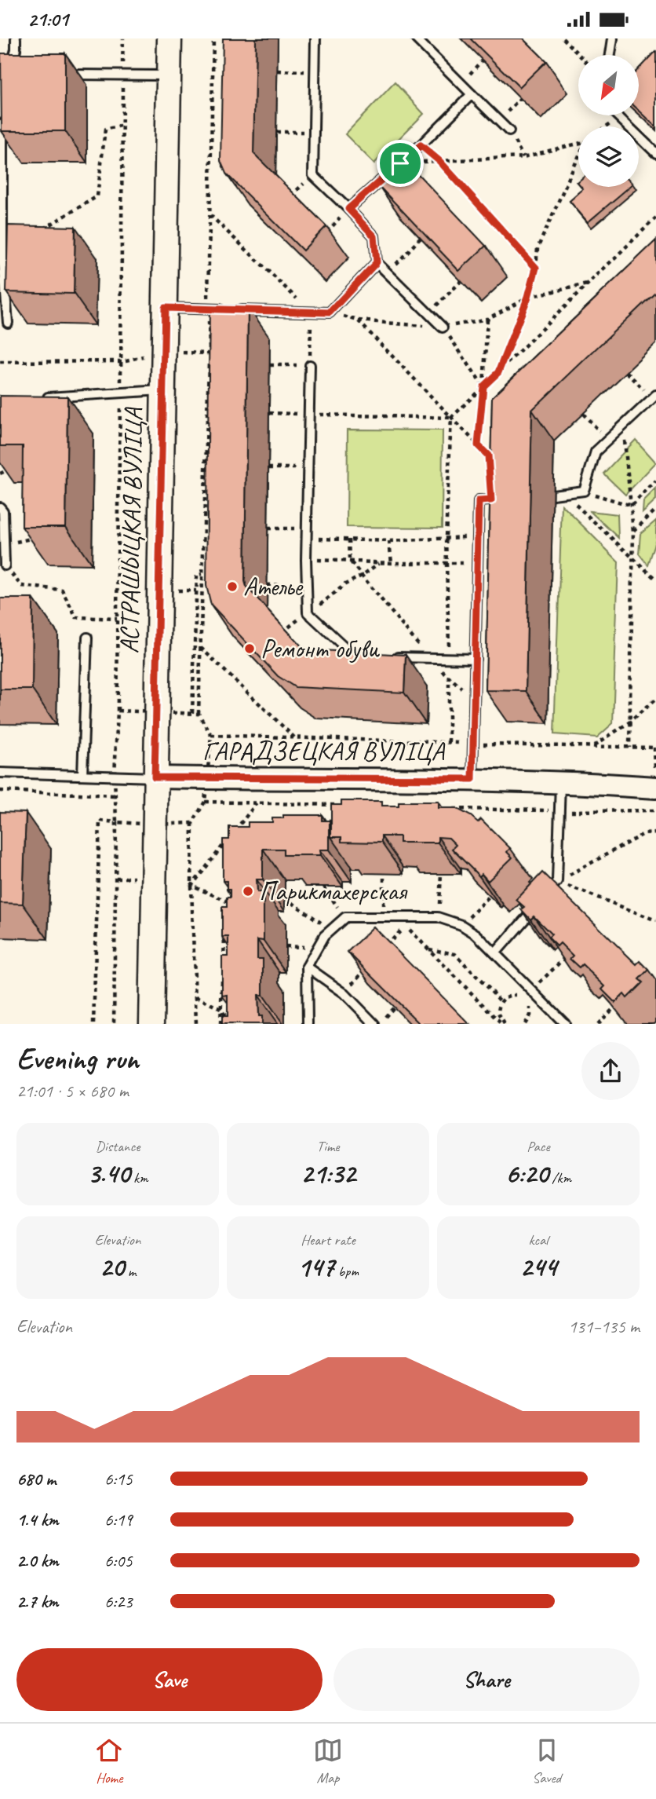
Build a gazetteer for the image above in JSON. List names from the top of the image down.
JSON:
{
  "streets": {
    "main road": ["АСТРАШЫЦКАЯ ВУЛІЦА"],
    "street": ["ГАРАДЗЕЦКАЯ ВУЛІЦА"]
  },
  "crossings": [
    ["АСТРАШЫЦКАЯ ВУЛІЦА", "ГАРАДЗЕЦКАЯ ВУЛІЦА"]
  ],
  "places": ["Ателье", "Ремонт обуви", "Парикмахерская"],
  "north": "bottom left",
  "page": {
    "status": "21:01",
    "heading": ["Evening run", "21:01 · 5 × 680 m"],
    "stats": [
      ["Distance", "3.40 km"],
      ["Time", "21:32"],
      ["Pace", "6:20 /km"],
      ["Elevation", "20 m"],
      ["Heart rate", "147 bpm"],
      ["kcal", "244"]
    ],
    "chart": ["Elevation", "131–135 m"],
    "list": [
      {
        "name": "680 m",
        "note": "6:15"
      },
      {
        "name": "1.4 km",
        "note": "6:19"
      },
      {
        "name": "2.0 km",
        "note": "6:05"
      },
      {
        "name": "2.7 km",
        "note": "6:23"
      }
    ],
    "buttons": ["Save", "Share"],
    "tabs": ["Home", "Map", "Saved"]
  }
}
